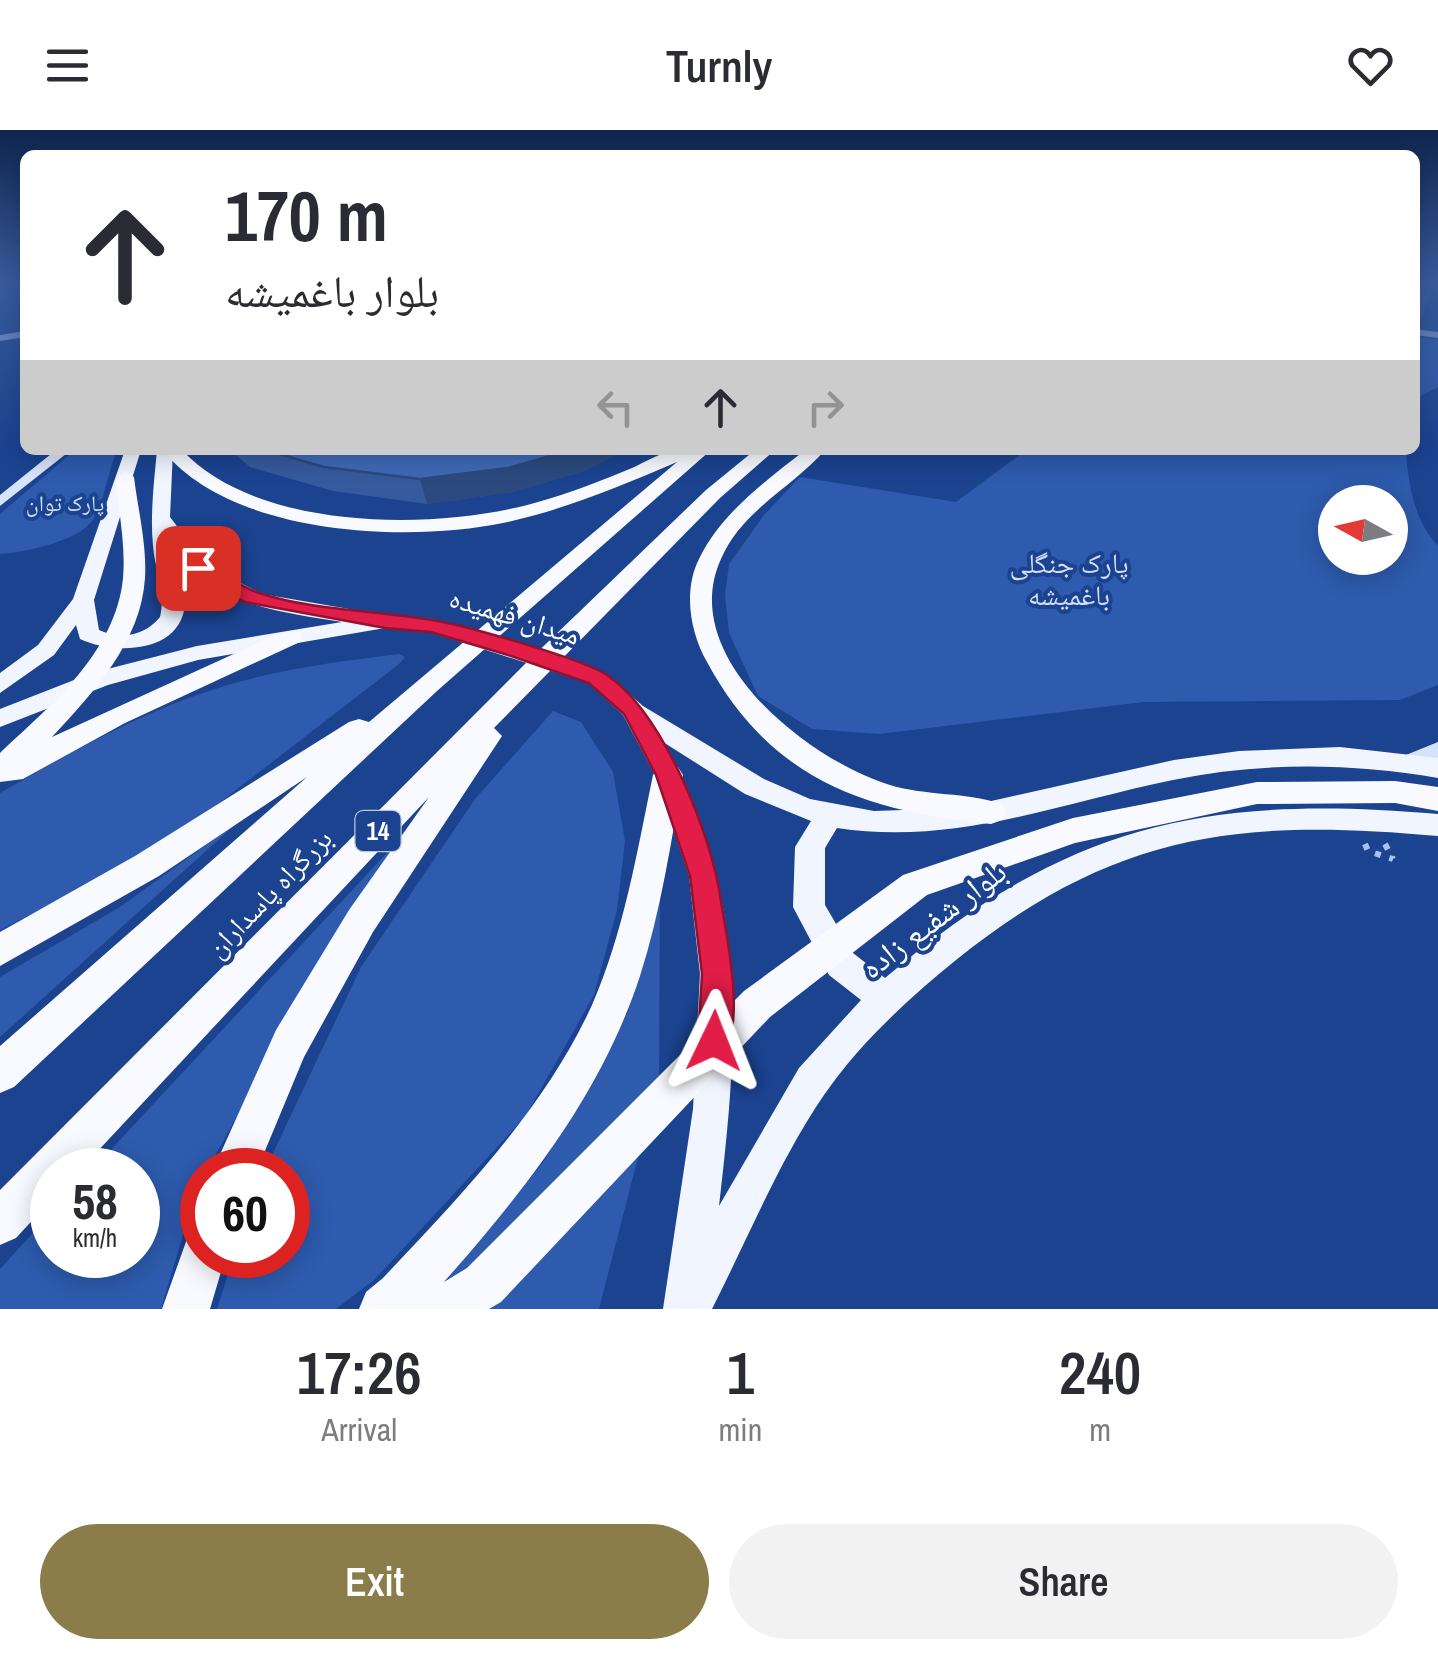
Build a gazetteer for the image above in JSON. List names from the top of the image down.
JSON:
{
  "streets": {
    "highway": ["14", "بزرگراه پاسداران"],
    "main road": ["میدان فهمیده", "بلوار شفیع زاده"]
  },
  "crossings": [
    ["میدان فهمیده", "بلوار شفیع زاده"]
  ],
  "parks": ["پارک توان", "پارک جنگلی باغمیشه"],
  "north": "left",
  "page": {
    "header": "Turnly",
    "turn": ["170 m", "بلوار باغمیشه"],
    "speed": "58 km/h",
    "limit": "60",
    "eta": [
      "17:26",
      "Arrival",
      "1",
      "min",
      "240",
      "m"
    ],
    "buttons": ["Exit", "Share"]
  }
}
